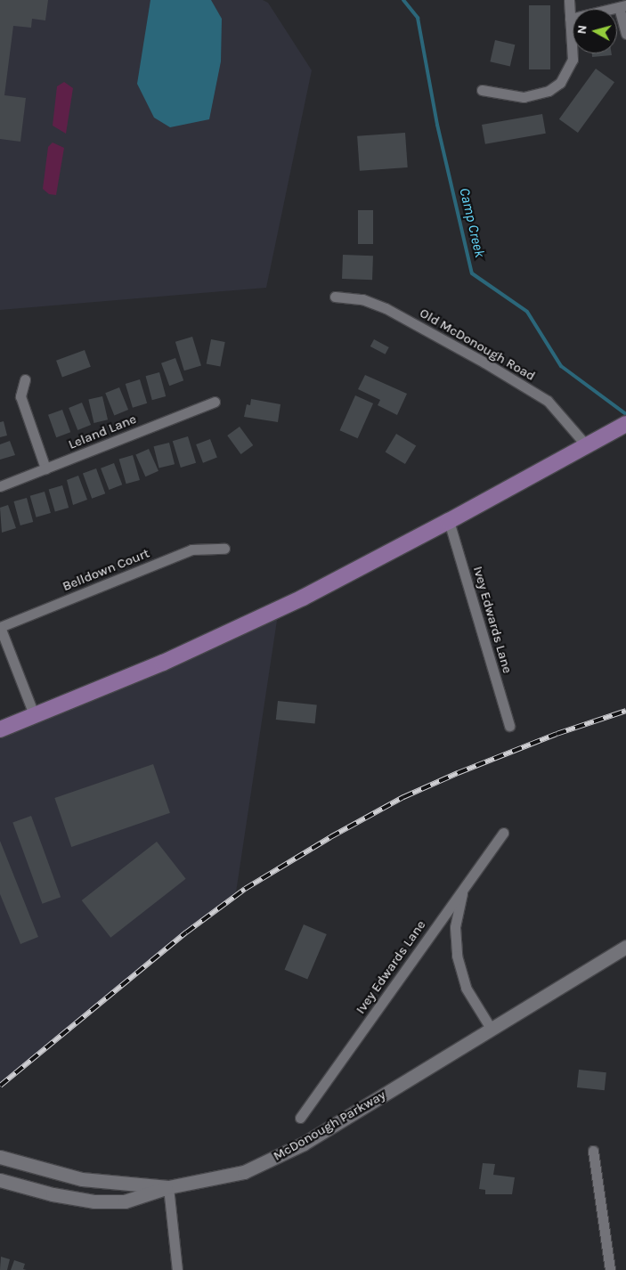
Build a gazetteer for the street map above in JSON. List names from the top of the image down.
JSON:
{
  "streets": {
    "street": [
      "Old McDonough Road",
      "Leland Lane",
      "Belldown Court",
      "Ivey Edwards Lane",
      "McDonough Parkway"
    ]
  },
  "water": ["Camp Creek"],
  "north": "left"
}
